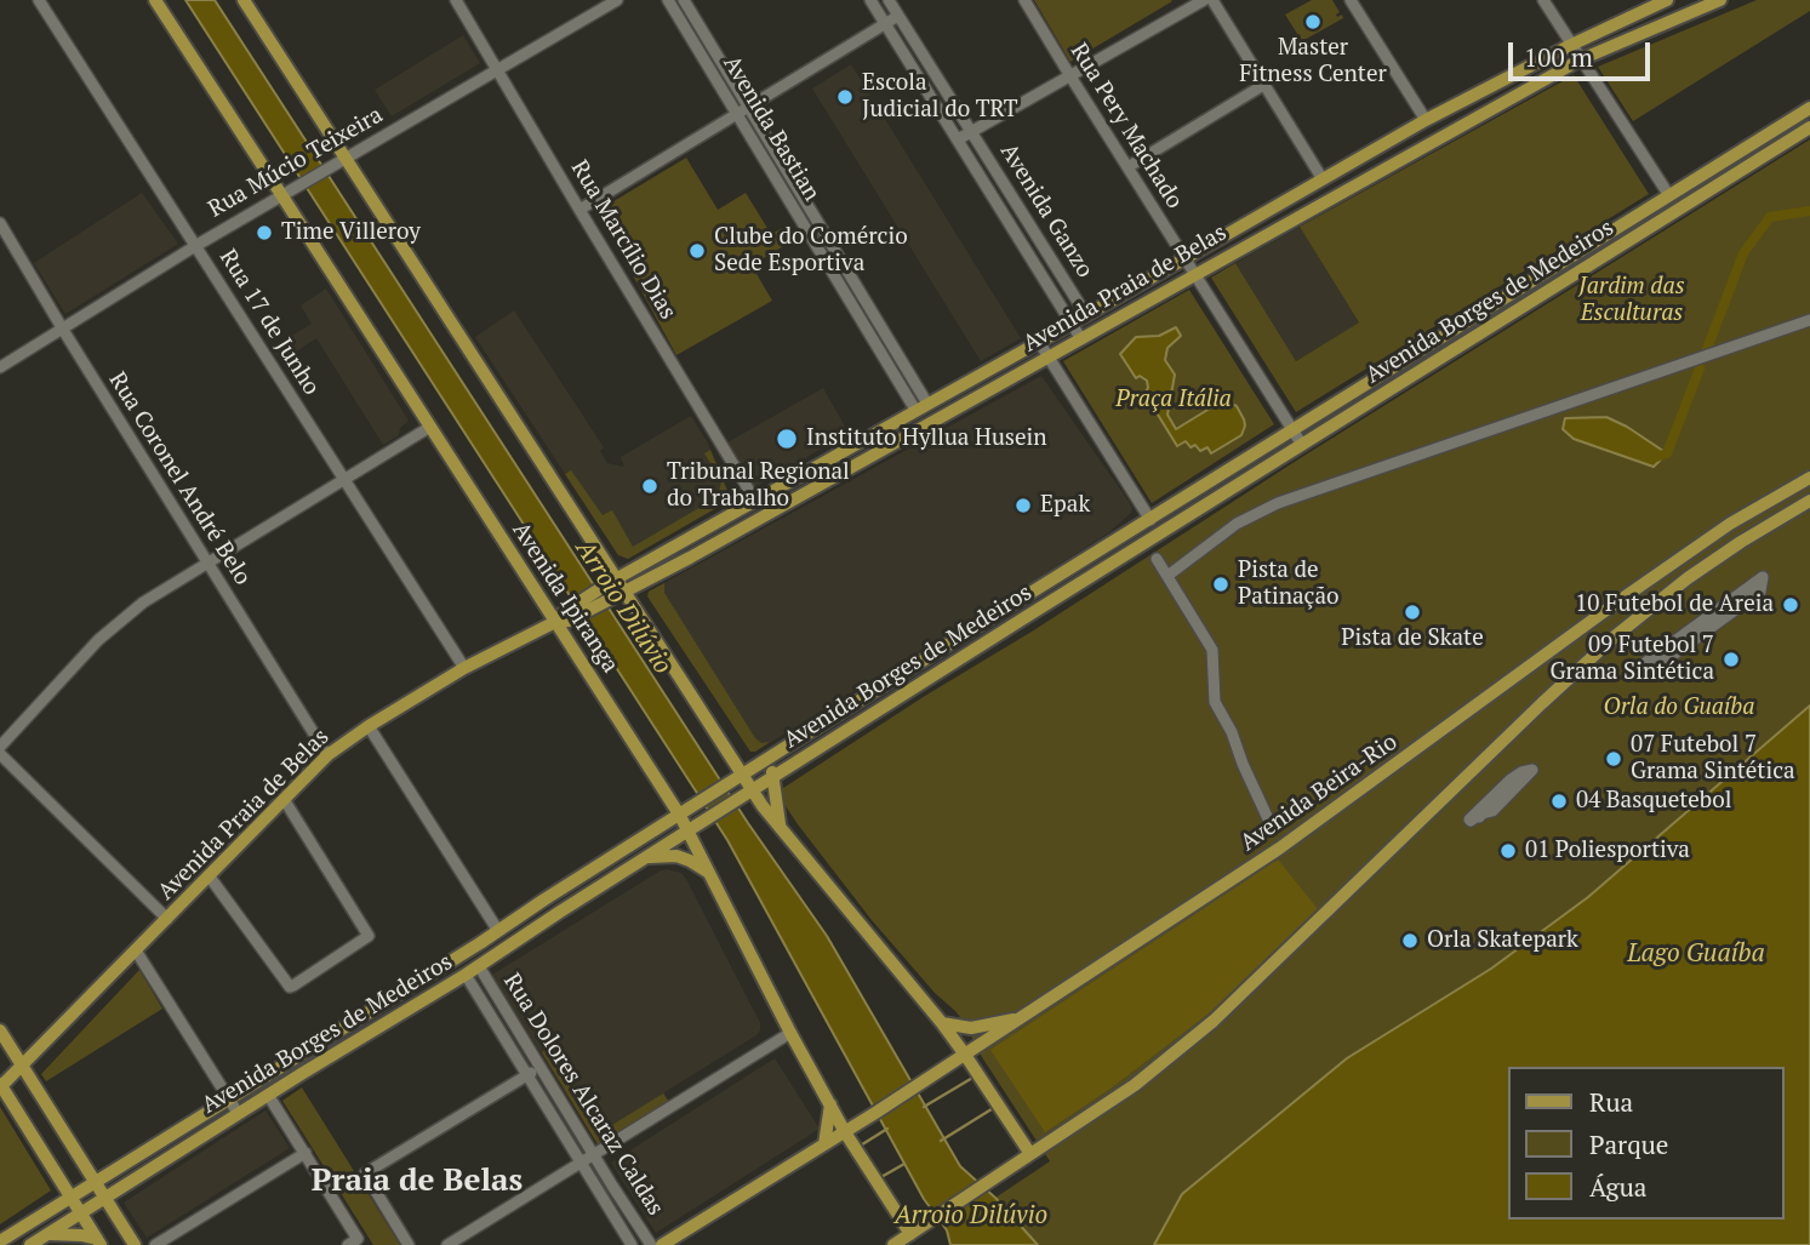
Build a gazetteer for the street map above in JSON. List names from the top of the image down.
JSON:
{
  "streets": {
    "main road": [
      "Avenida Praia de Belas",
      "Avenida Borges de Medeiros",
      "Avenida Ipiranga",
      "Avenida Beira-Rio"
    ],
    "street": [
      "Rua Pery Machado",
      "Avenida Bastian",
      "Rua Múcio Teixeira",
      "Avenida Ganzo",
      "Rua Marcílio Dias",
      "Rua 17 de Junho",
      "Rua Coronel André Belo",
      "Rua Dolores Alcaraz Caldas"
    ]
  },
  "crossings": [
    ["Rua Pery Machado", "Avenida Praia de Belas"],
    ["Rua Pery Machado", "Avenida Borges de Medeiros"],
    ["Avenida Bastian", "Avenida Praia de Belas"],
    ["Rua Múcio Teixeira", "Rua Marcílio Dias"],
    ["Rua Múcio Teixeira", "Rua 17 de Junho"],
    ["Rua Múcio Teixeira", "Rua Coronel André Belo"],
    ["Rua Múcio Teixeira", "Avenida Ipiranga"],
    ["Avenida Ganzo", "Avenida Praia de Belas"],
    ["Rua Marcílio Dias", "Avenida Praia de Belas"],
    ["Avenida Praia de Belas", "Rua 17 de Junho"],
    ["Avenida Praia de Belas", "Rua Coronel André Belo"],
    ["Avenida Praia de Belas", "Avenida Ipiranga"],
    ["Avenida Borges de Medeiros", "Avenida Ipiranga"],
    ["Avenida Borges de Medeiros", "Rua Dolores Alcaraz Caldas"],
    ["Avenida Ipiranga", "Avenida Beira-Rio"]
  ],
  "districts": ["Praia de Belas"],
  "water": ["Arroio Dilúvio", "Lago Guaíba"],
  "parks": ["Jardim das Esculturas", "Praça Itália", "Orla do Guaíba"],
  "places": [
    "Master Fitness Center",
    "Escola Judicial do TRT",
    "Time Villeroy",
    "Clube do Comércio Sede Esportiva",
    "Instituto Hyllua Husein",
    "Tribunal Regional do Trabalho",
    "Epak",
    "Pista de Patinação",
    "10 Futebol de Areia",
    "Pista de Skate",
    "09 Futebol 7 Grama Sintética",
    "07 Futebol 7 Grama Sintética",
    "04 Basquetebol",
    "01 Poliesportiva",
    "Orla Skatepark"
  ],
  "legend": ["Rua", "Parque", "Água"],
  "scale_bar": "100 m"
}
